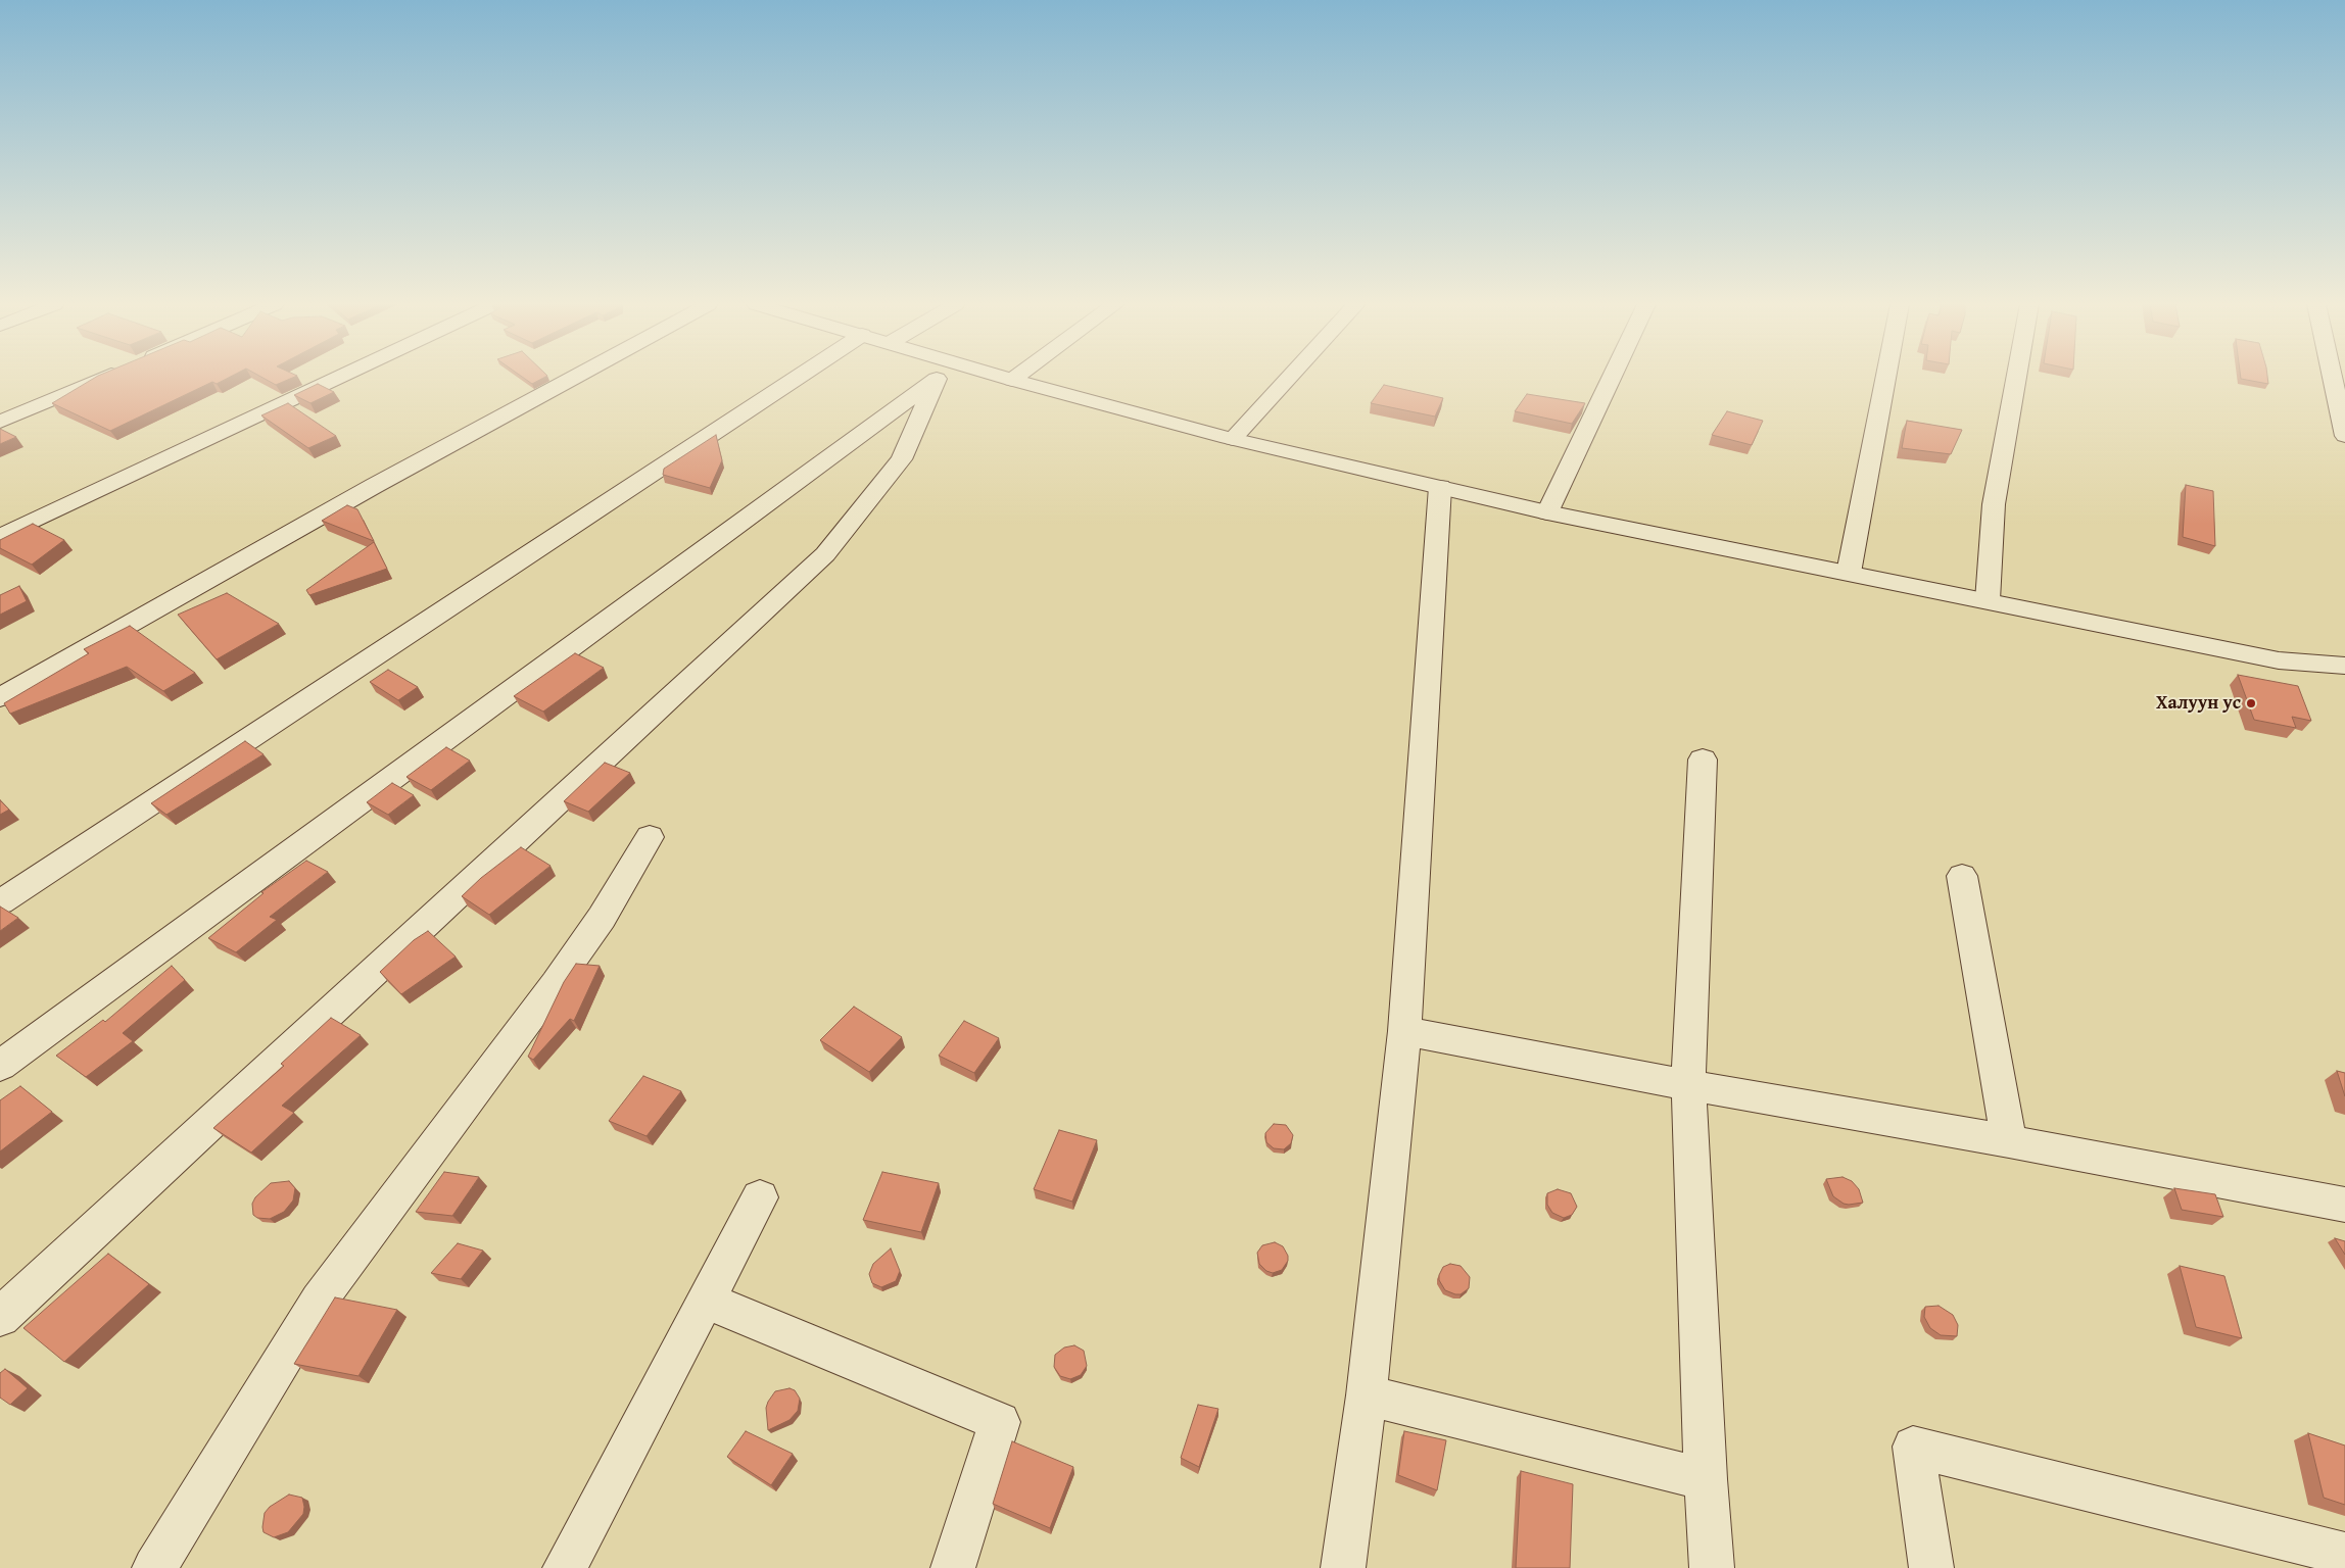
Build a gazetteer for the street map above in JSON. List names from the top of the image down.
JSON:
{
  "places": ["Халуун ус"]
}
